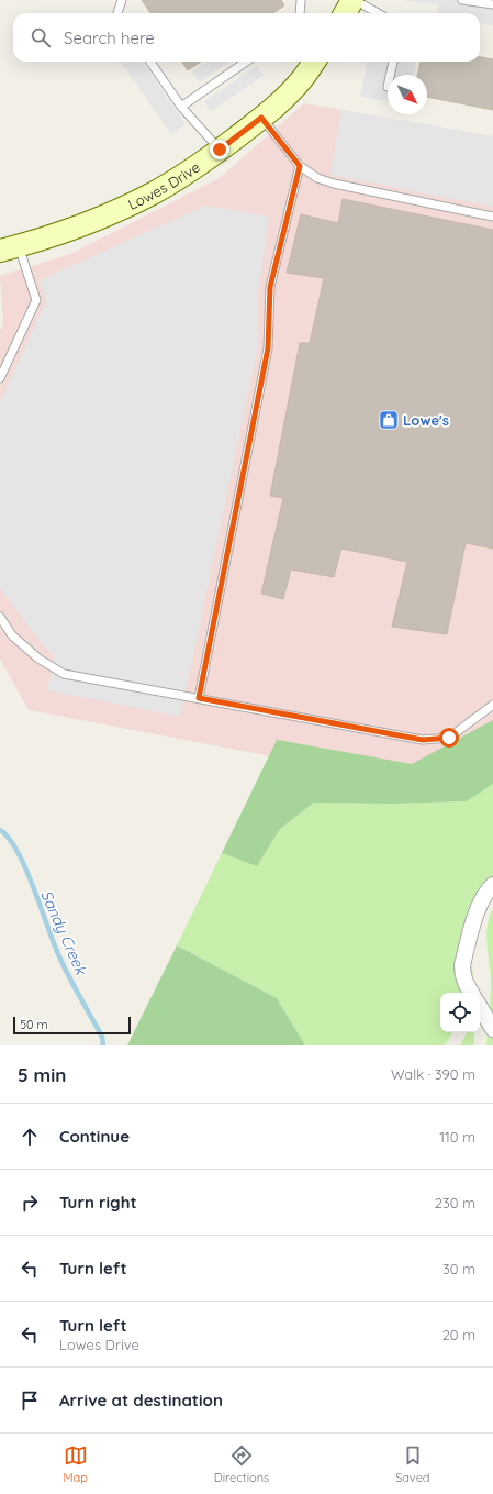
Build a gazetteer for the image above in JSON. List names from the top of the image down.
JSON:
{
  "streets": {
    "street": ["Lowes Drive"]
  },
  "water": ["Sandy Creek"],
  "places": {
    "shop": ["Lowe's"]
  },
  "scale_bar": "50 m",
  "north": "bottom right",
  "page": {
    "search": "Search here",
    "scale": "50 m",
    "heading": ["5 min", "Walk · 390 m"],
    "list": [
      ["Continue", "110 m"],
      ["Turn right", "230 m"],
      ["Turn left", "30 m"],
      ["Turn left", "Lowes Drive", "20 m"],
      "Arrive at destination"
    ],
    "nav": ["Map", "Directions", "Saved"]
  }
}
